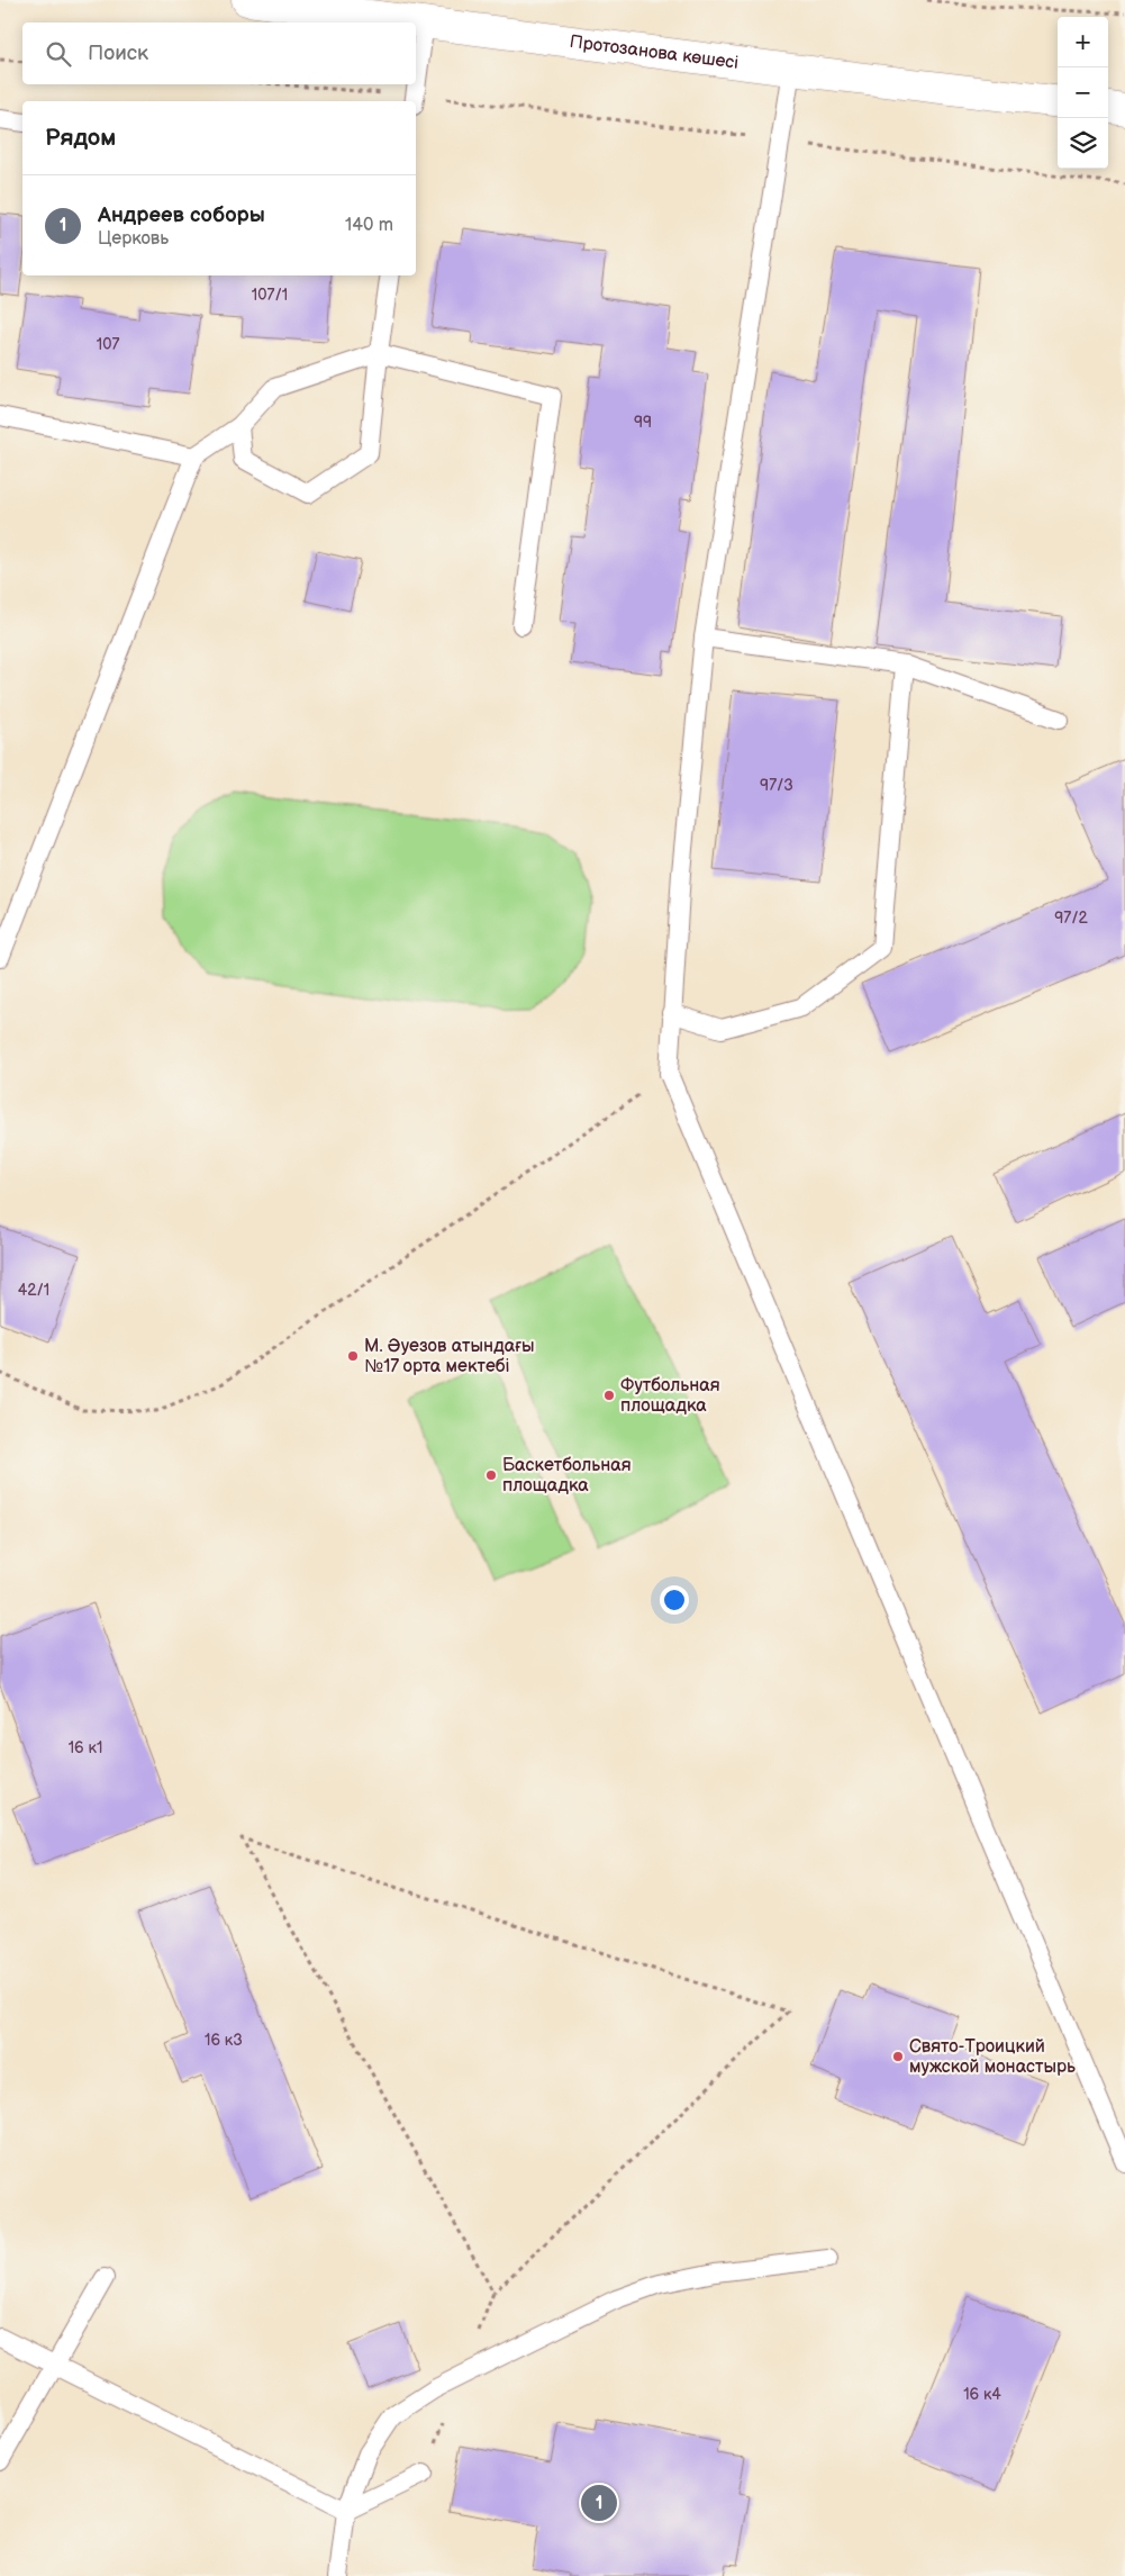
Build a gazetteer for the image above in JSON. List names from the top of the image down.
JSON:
{
  "streets": {
    "street": ["Протозанова көшесі"]
  },
  "places": [
    "М. Әуезов атындағы №17 орта мектебі",
    "Футбольная площадка",
    "Баскетбольная площадка",
    "Свято-Троицкий мужской монастырь"
  ],
  "house_numbers": [
    "107/1",
    "107",
    "99",
    "97/3",
    "97/2",
    "42/1",
    "16 к1",
    "16 к3",
    "16 к4"
  ],
  "page": {
    "map_buttons": ["+", "−"],
    "search": "Поиск",
    "heading": "Рядом",
    "list": [
      {
        "mark": "1",
        "name": "Андреев соборы",
        "note": "Церковь",
        "value": "140 m"
      }
    ],
    "pins": "1"
  }
}
